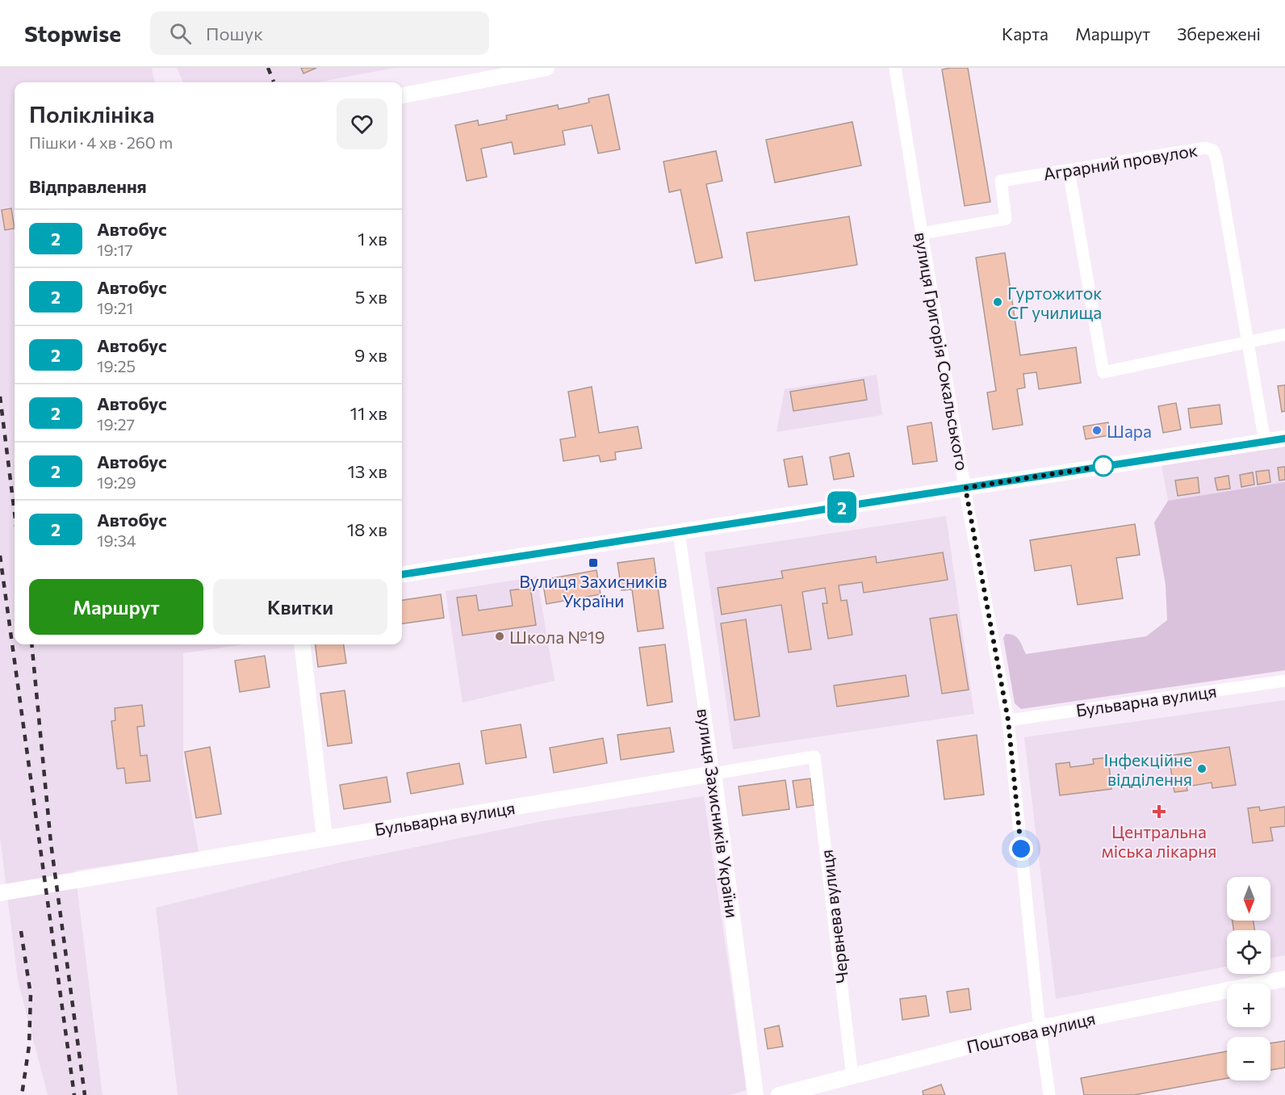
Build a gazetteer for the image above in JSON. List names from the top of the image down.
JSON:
{
  "streets": {
    "street": [
      "Аграрний провулок",
      "вулиця Григорія Сокальського",
      "Бульварна вулиця",
      "вулиця Захисників України",
      "Червнева вулиця",
      "Поштова вулиця"
    ]
  },
  "crossings": [
    ["Аграрний провулок", "вулиця Григорія Сокальського"],
    ["вулиця Григорія Сокальського", "Бульварна вулиця"],
    ["вулиця Григорія Сокальського", "Поштова вулиця"],
    ["Бульварна вулиця", "вулиця Захисників України"],
    ["Бульварна вулиця", "Червнева вулиця"],
    ["Червнева вулиця", "Поштова вулиця"]
  ],
  "places": {
    "other": [
      "Гуртожиток СГ училища",
      "Шара",
      "Школа №19",
      "Інфекційне відділення"
    ],
    "transit": ["Вулиця Захисників України"],
    "health": ["Центральна міська лікарня"]
  },
  "lines": ["bus line 2"],
  "north": "bottom",
  "page": {
    "header": "Stopwise",
    "search": "Пошук",
    "nav": ["Карта", "Маршрут", "Збережені"],
    "on_map": "2",
    "heading": [
      ["Поліклініка", "Пішки · 4 хв · 260 m"],
      "Відправлення"
    ],
    "list": [
      {
        "mark": "2",
        "name": "Автобус",
        "note": "19:17",
        "value": "1 хв"
      },
      {
        "mark": "2",
        "name": "Автобус",
        "note": "19:21",
        "value": "5 хв"
      },
      {
        "mark": "2",
        "name": "Автобус",
        "note": "19:25",
        "value": "9 хв"
      },
      {
        "mark": "2",
        "name": "Автобус",
        "note": "19:27",
        "value": "11 хв"
      },
      {
        "mark": "2",
        "name": "Автобус",
        "note": "19:29",
        "value": "13 хв"
      },
      {
        "mark": "2",
        "name": "Автобус",
        "note": "19:34",
        "value": "18 хв"
      }
    ],
    "buttons": ["Маршрут", "Квитки"],
    "map_buttons": ["+", "−"]
  }
}
